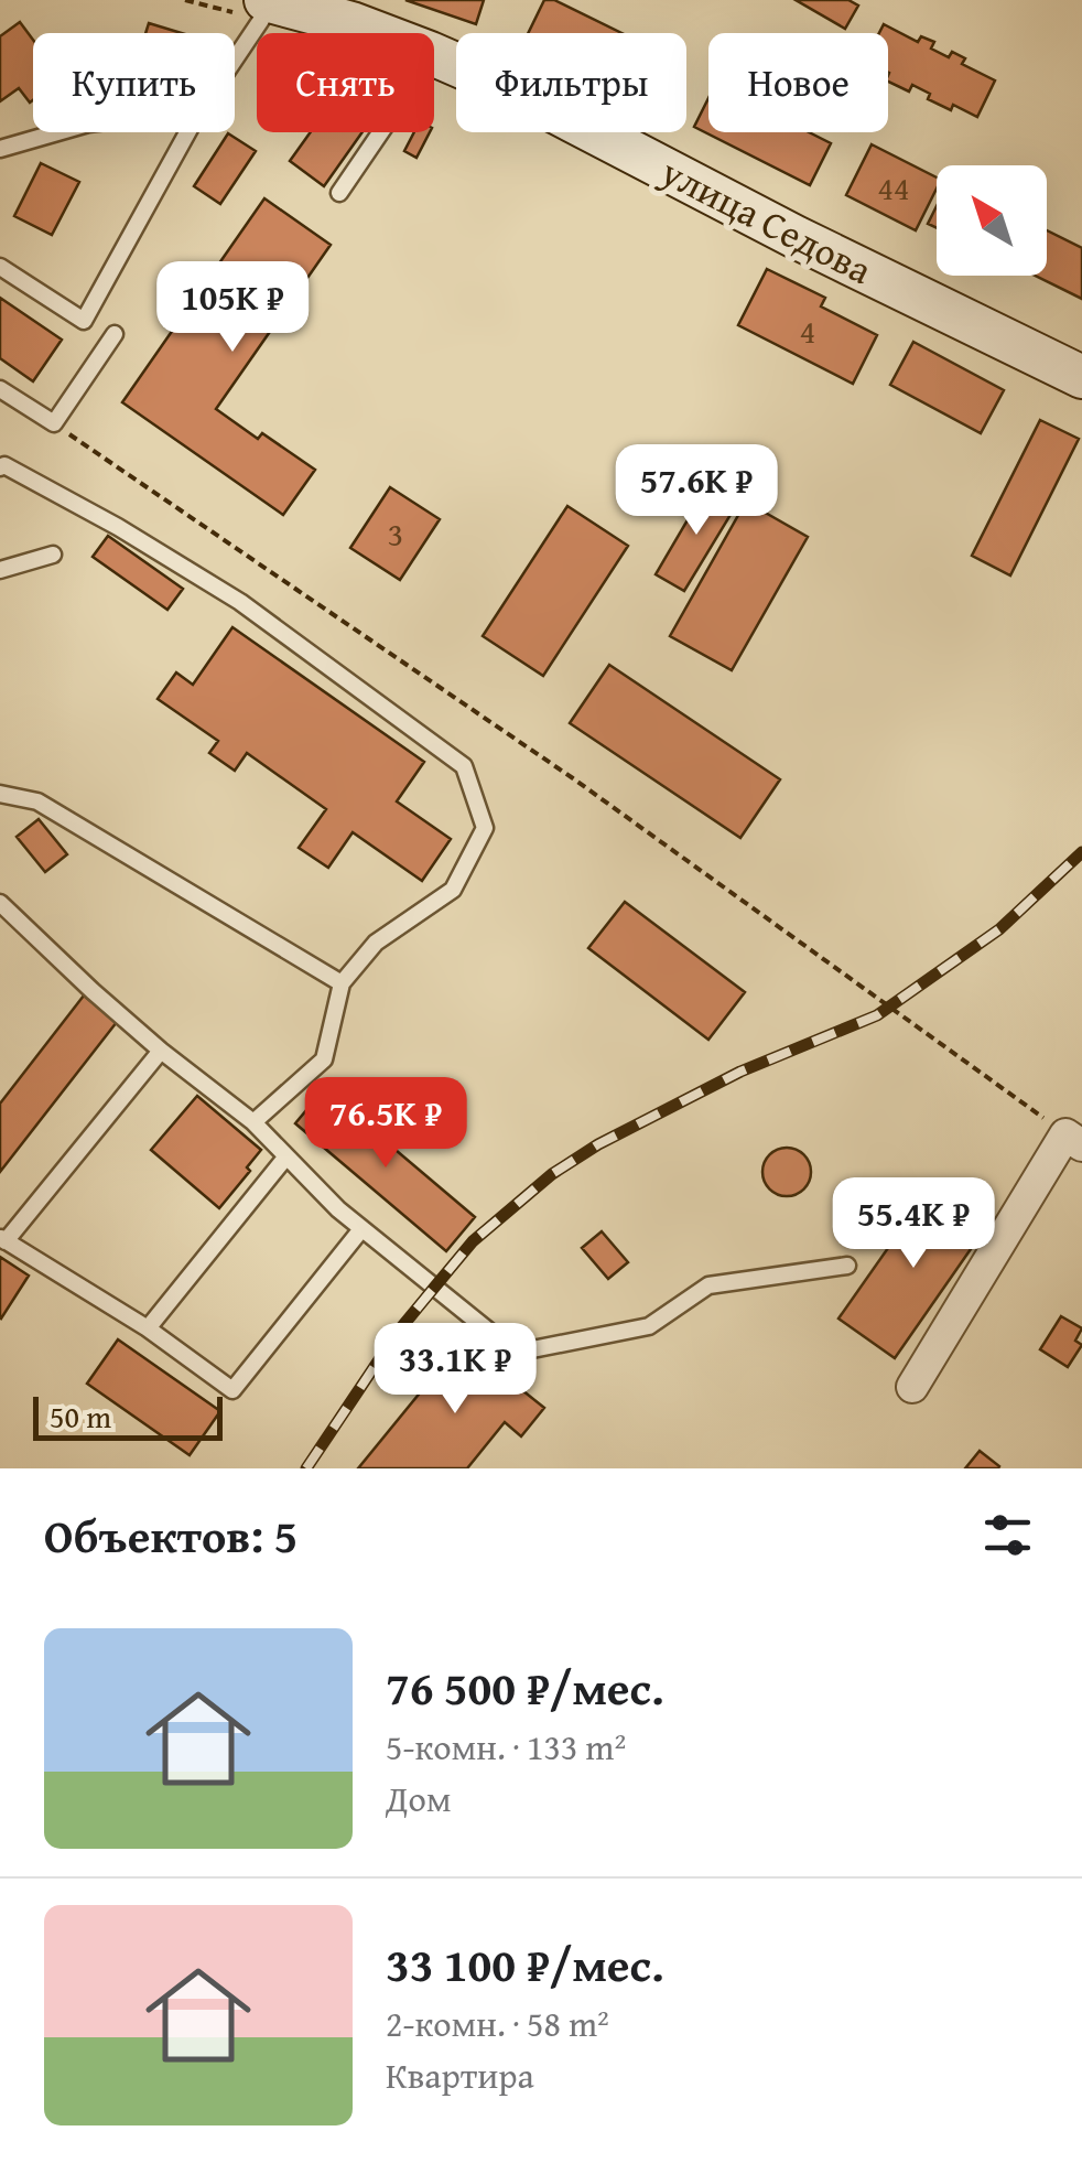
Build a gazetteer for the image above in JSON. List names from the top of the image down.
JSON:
{
  "streets": {
    "street": ["улица Седова"]
  },
  "house_numbers": ["44", "4", "3"],
  "scale_bar": "50 m",
  "north": "top left",
  "page": {
    "chip": [
      "Купить",
      "Снять",
      "Фильтры",
      "Новое"
    ],
    "price": [
      "105K ₽",
      "57.6K ₽",
      "76.5K ₽",
      "55.4K ₽",
      "33.1K ₽"
    ],
    "scale": "50 m",
    "heading": "Объектов: 5",
    "list": [
      {
        "name": "76 500 ₽/мес.",
        "note": "5-комн. · 133 m² · Дом"
      },
      {
        "name": "33 100 ₽/мес.",
        "note": "2-комн. · 58 m² · Квартира"
      }
    ]
  }
}
